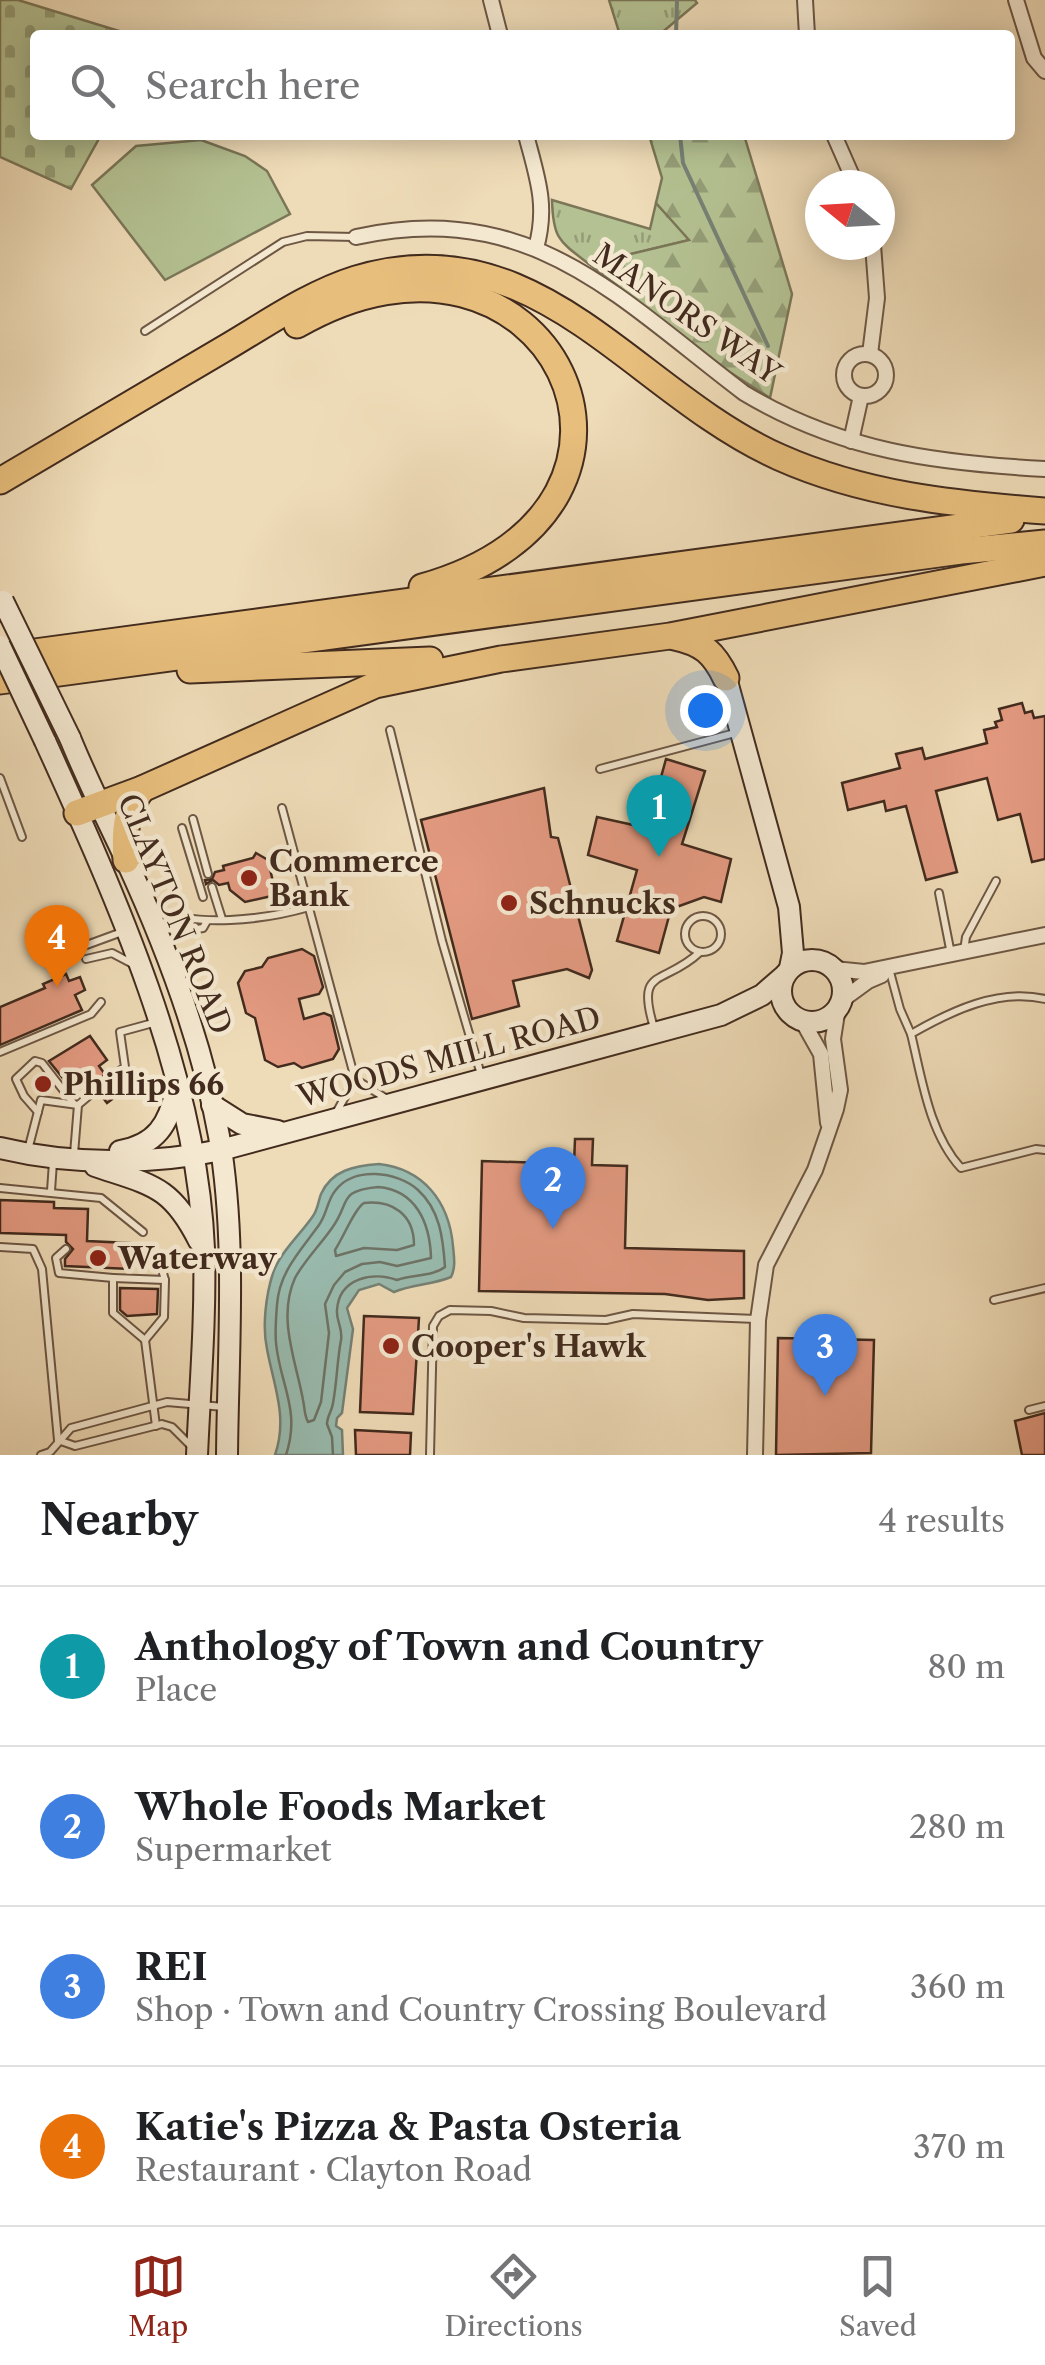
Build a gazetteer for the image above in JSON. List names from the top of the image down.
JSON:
{
  "streets": {
    "main road": ["CLAYTON ROAD", "WOODS MILL ROAD"],
    "street": ["MANORS WAY"]
  },
  "crossings": [
    ["CLAYTON ROAD", "WOODS MILL ROAD"]
  ],
  "places": [
    "Commerce Bank",
    "Schnucks",
    "Phillips 66",
    "Waterway",
    "Cooper's Hawk"
  ],
  "north": "left",
  "page": {
    "search": "Search here",
    "pins": [
      "1",
      "4",
      "2",
      "3"
    ],
    "heading": ["Nearby", "4 results"],
    "list": [
      {
        "mark": "1",
        "name": "Anthology of Town and Country",
        "note": "Place",
        "value": "80 m"
      },
      {
        "mark": "2",
        "name": "Whole Foods Market",
        "note": "Supermarket",
        "value": "280 m"
      },
      {
        "mark": "3",
        "name": "REI",
        "note": "Shop · Town and Country Crossing Boulevard",
        "value": "360 m"
      },
      {
        "mark": "4",
        "name": "Katie's Pizza & Pasta Osteria",
        "note": "Restaurant · Clayton Road",
        "value": "370 m"
      }
    ],
    "nav": ["Map", "Directions", "Saved"]
  }
}
